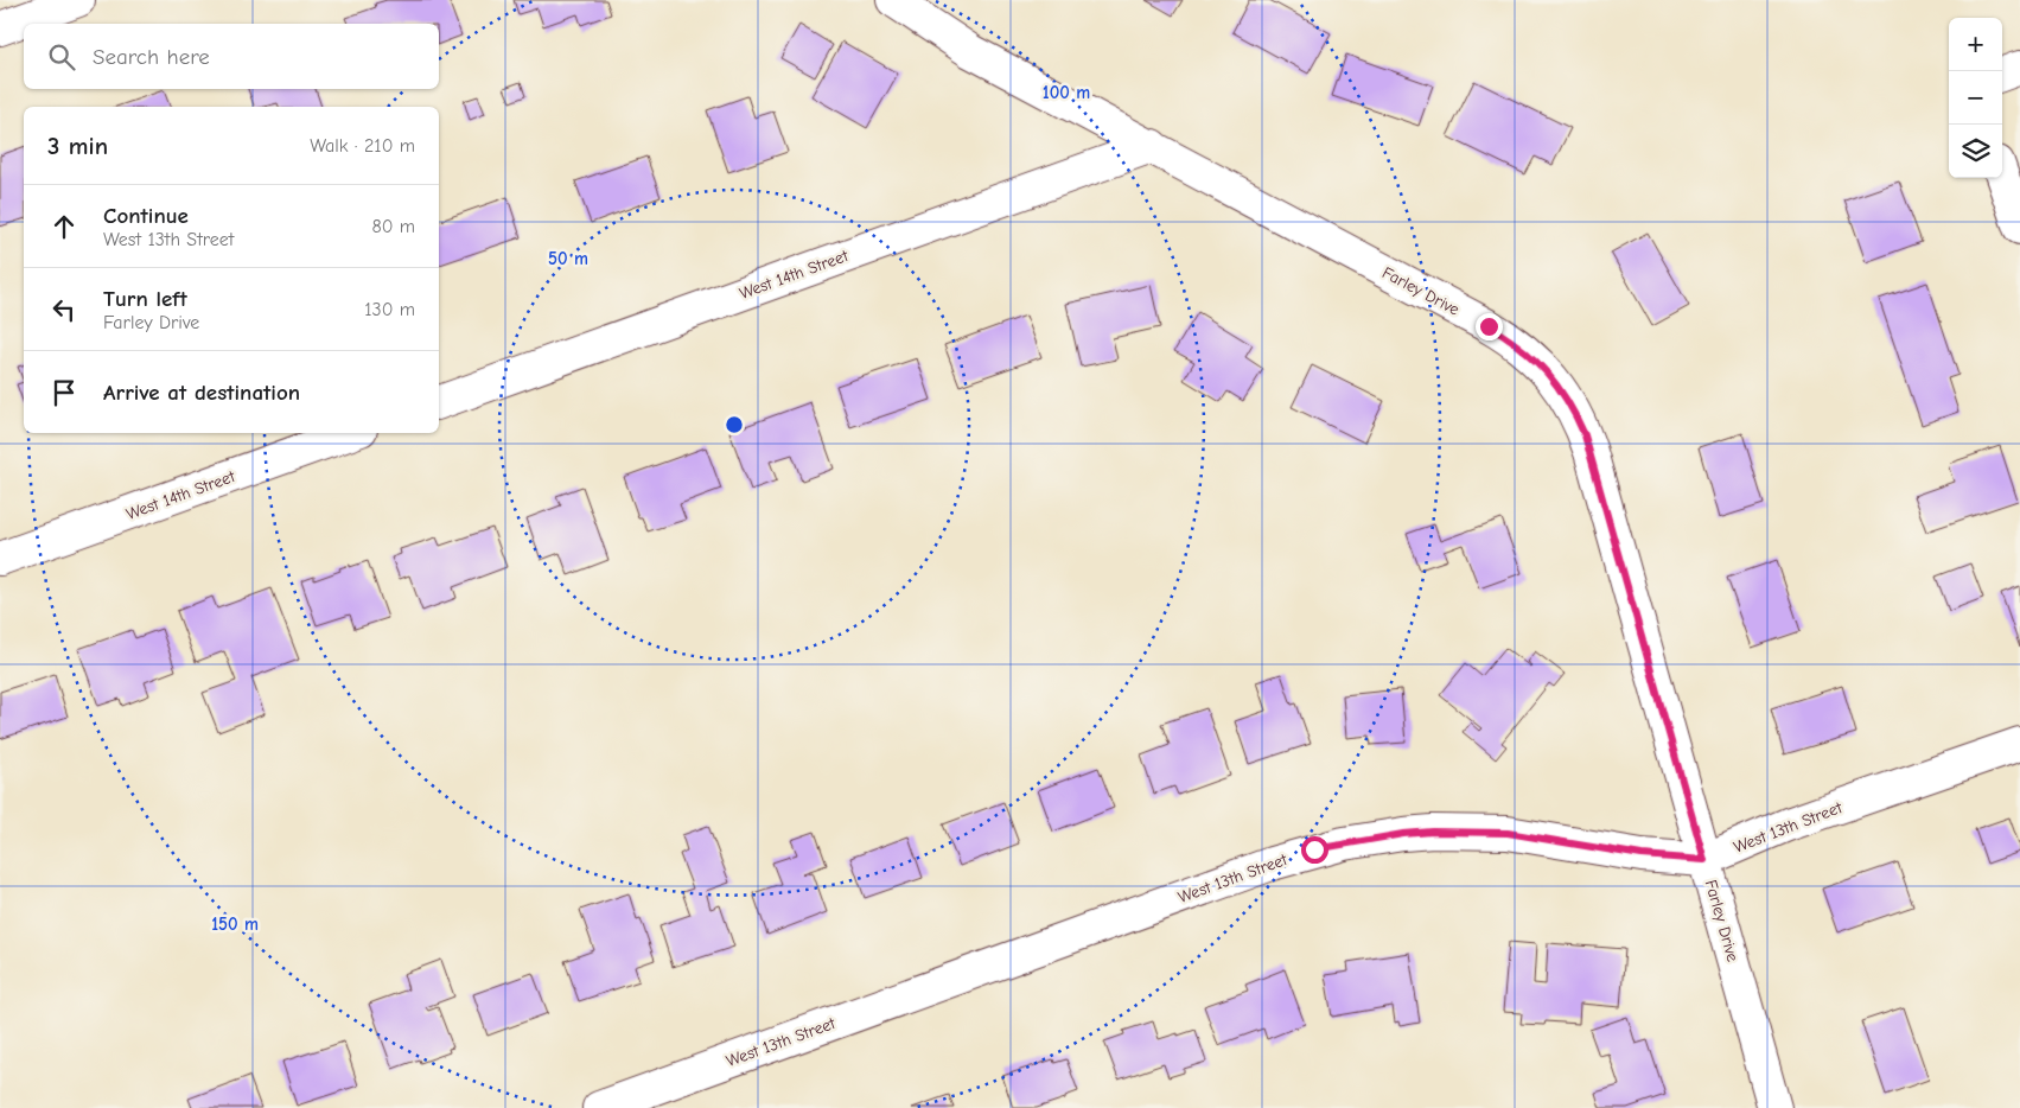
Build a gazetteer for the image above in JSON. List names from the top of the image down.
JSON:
{
  "streets": {
    "street": ["West 14th Street", "Farley Drive", "West 13th Street"]
  },
  "crossings": [
    ["West 14th Street", "Farley Drive"],
    ["Farley Drive", "West 13th Street"]
  ],
  "page": {
    "map_buttons": ["+", "−"],
    "search": "Search here",
    "heading": ["3 min", "Walk · 210 m"],
    "list": [
      ["Continue", "West 13th Street", "80 m"],
      ["Turn left", "Farley Drive", "130 m"],
      "Arrive at destination"
    ]
  },
  "rings": ["100 m", "50 m", "150 m"]
}
